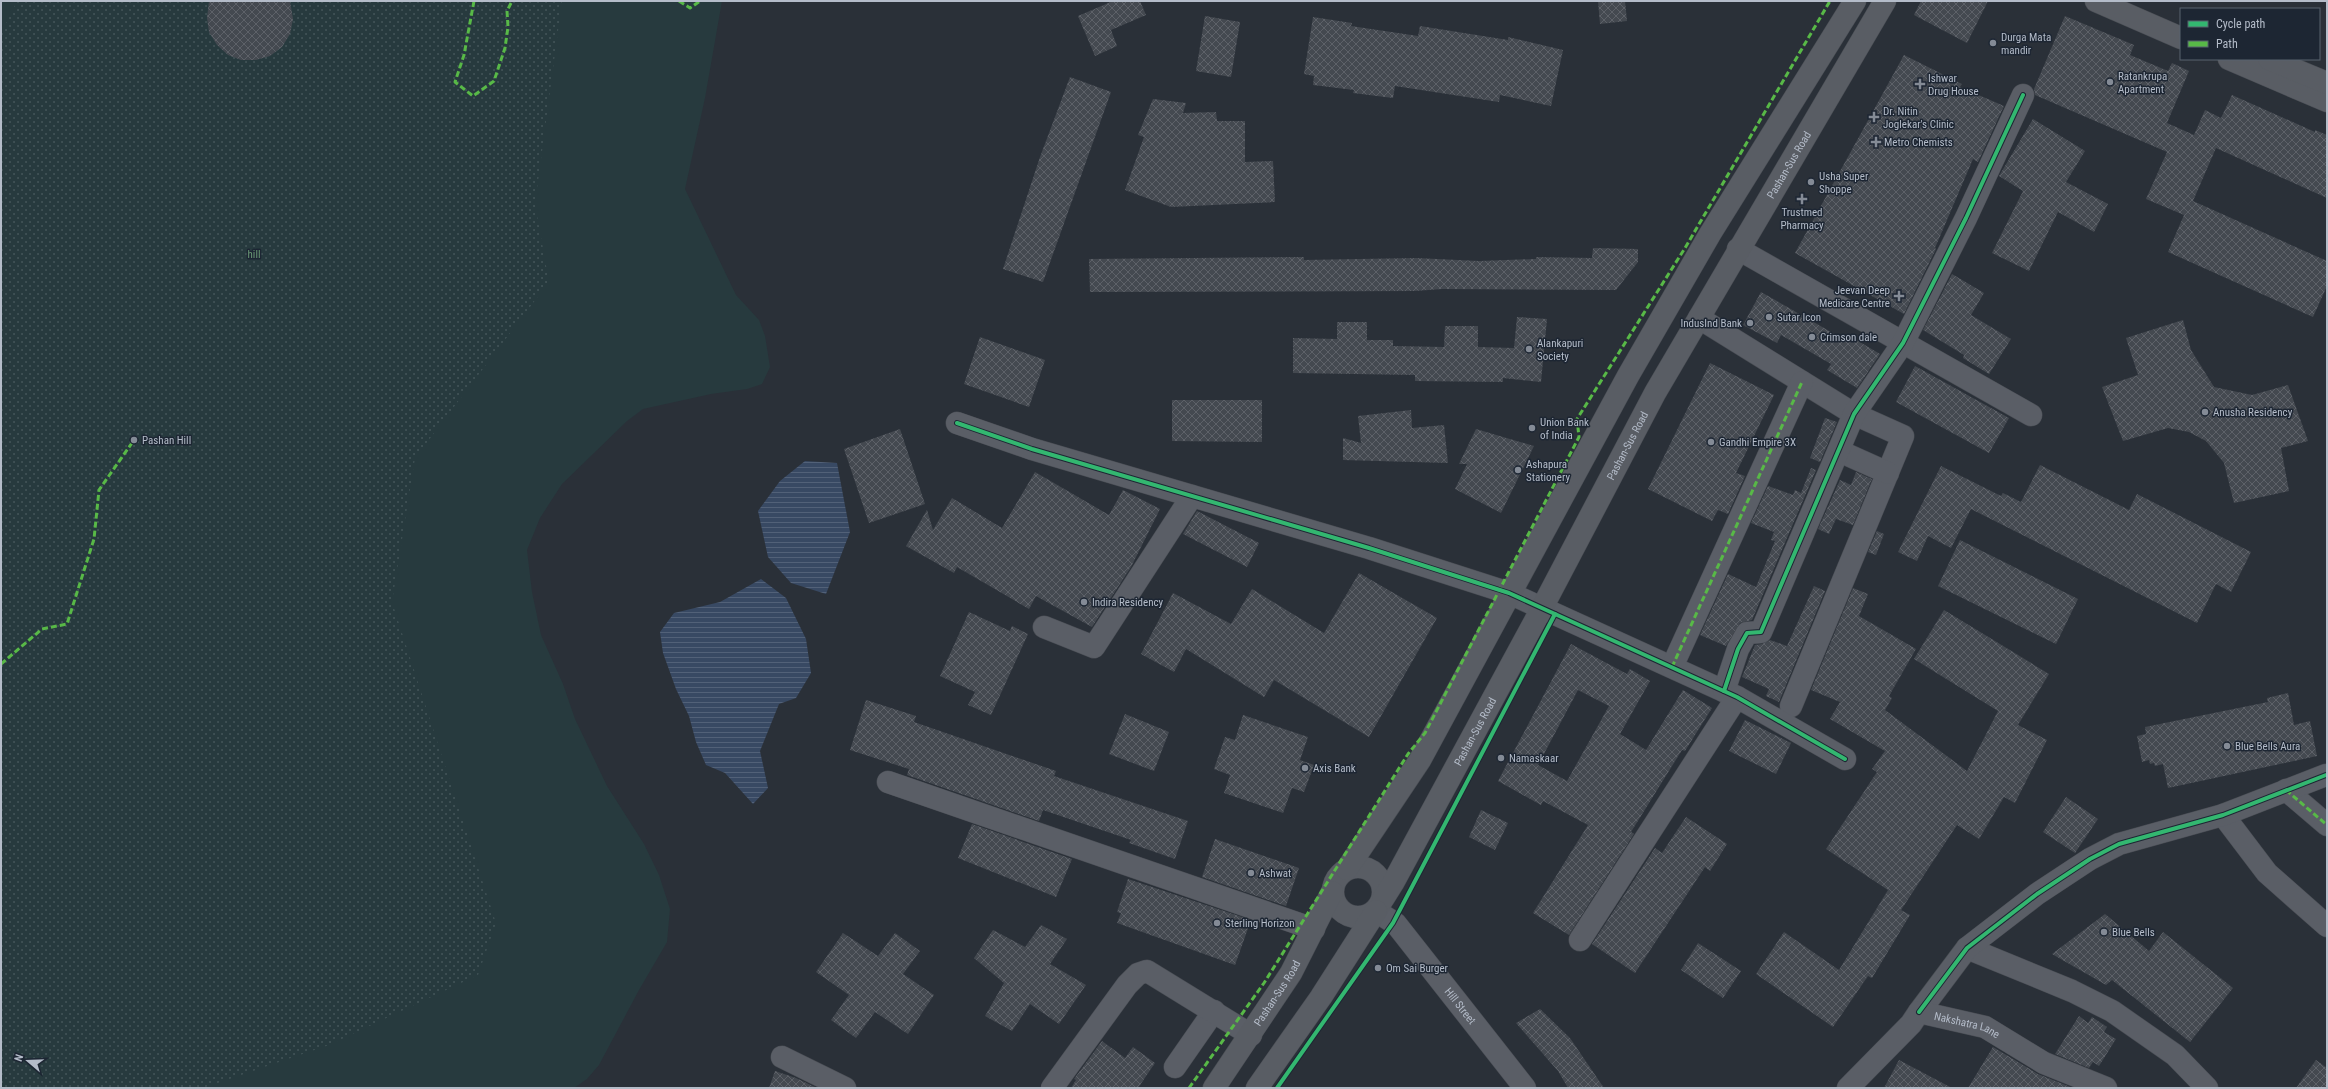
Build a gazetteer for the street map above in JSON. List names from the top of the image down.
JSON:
{
  "streets": {
    "main road": ["Pashan-Sus Road"],
    "street": ["Hill Street", "Nakshatra Lane"]
  },
  "crossings": [
    ["Pashan-Sus Road", "Hill Street"]
  ],
  "parks": ["hill"],
  "places": {
    "other": [
      "Durga Mata mandir",
      "Ratankrupa Apartment",
      "Usha Super Shoppe",
      "Sutar Icon",
      "IndusInd Bank",
      "Crimson dale",
      "Alankapuri Society",
      "Anusha Residency",
      "Union Bank of India",
      "Pashan Hill",
      "Gandhi Empire 3X",
      "Ashapura Stationery",
      "Indira Residency",
      "Blue Bells Aura",
      "Namaskaar",
      "Axis Bank",
      "Ashwat",
      "Sterling Horizon",
      "Blue Bells",
      "Om Sai Burger"
    ],
    "health": [
      "Ishwar Drug House",
      "Dr. Nitin Joglekar's Clinic",
      "Metro Chemists",
      "Trustmed Pharmacy",
      "Jeevan Deep Medicare Centre"
    ]
  },
  "legend": ["Cycle path", "Path"],
  "north": "left"
}
